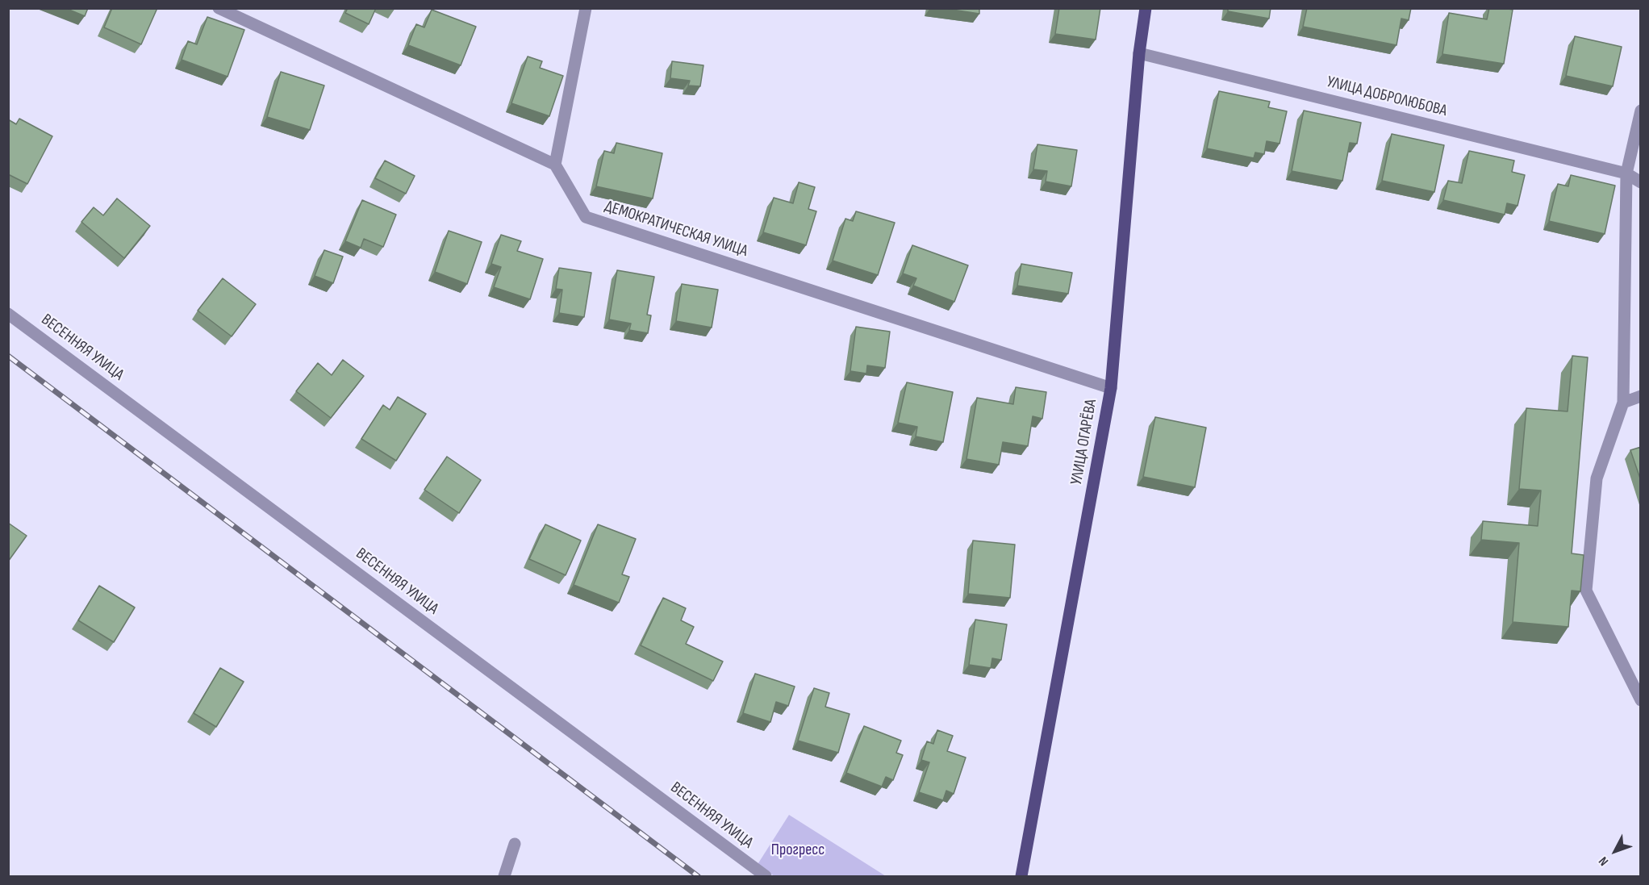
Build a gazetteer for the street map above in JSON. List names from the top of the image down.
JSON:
{
  "streets": {
    "main road": ["УЛИЦА ОГАРЁВА"],
    "street": ["УЛИЦА ДОБРОЛЮБОВА", "ДЕМОКРАТИЧЕСКАЯ УЛИЦА", "ВЕСЕННЯЯ УЛИЦА"]
  },
  "crossings": [
    ["УЛИЦА ДОБРОЛЮБОВА", "УЛИЦА ОГАРЁВА"],
    ["ДЕМОКРАТИЧЕСКАЯ УЛИЦА", "УЛИЦА ОГАРЁВА"]
  ],
  "parks": ["Прогресс"],
  "north": "bottom left"
}
